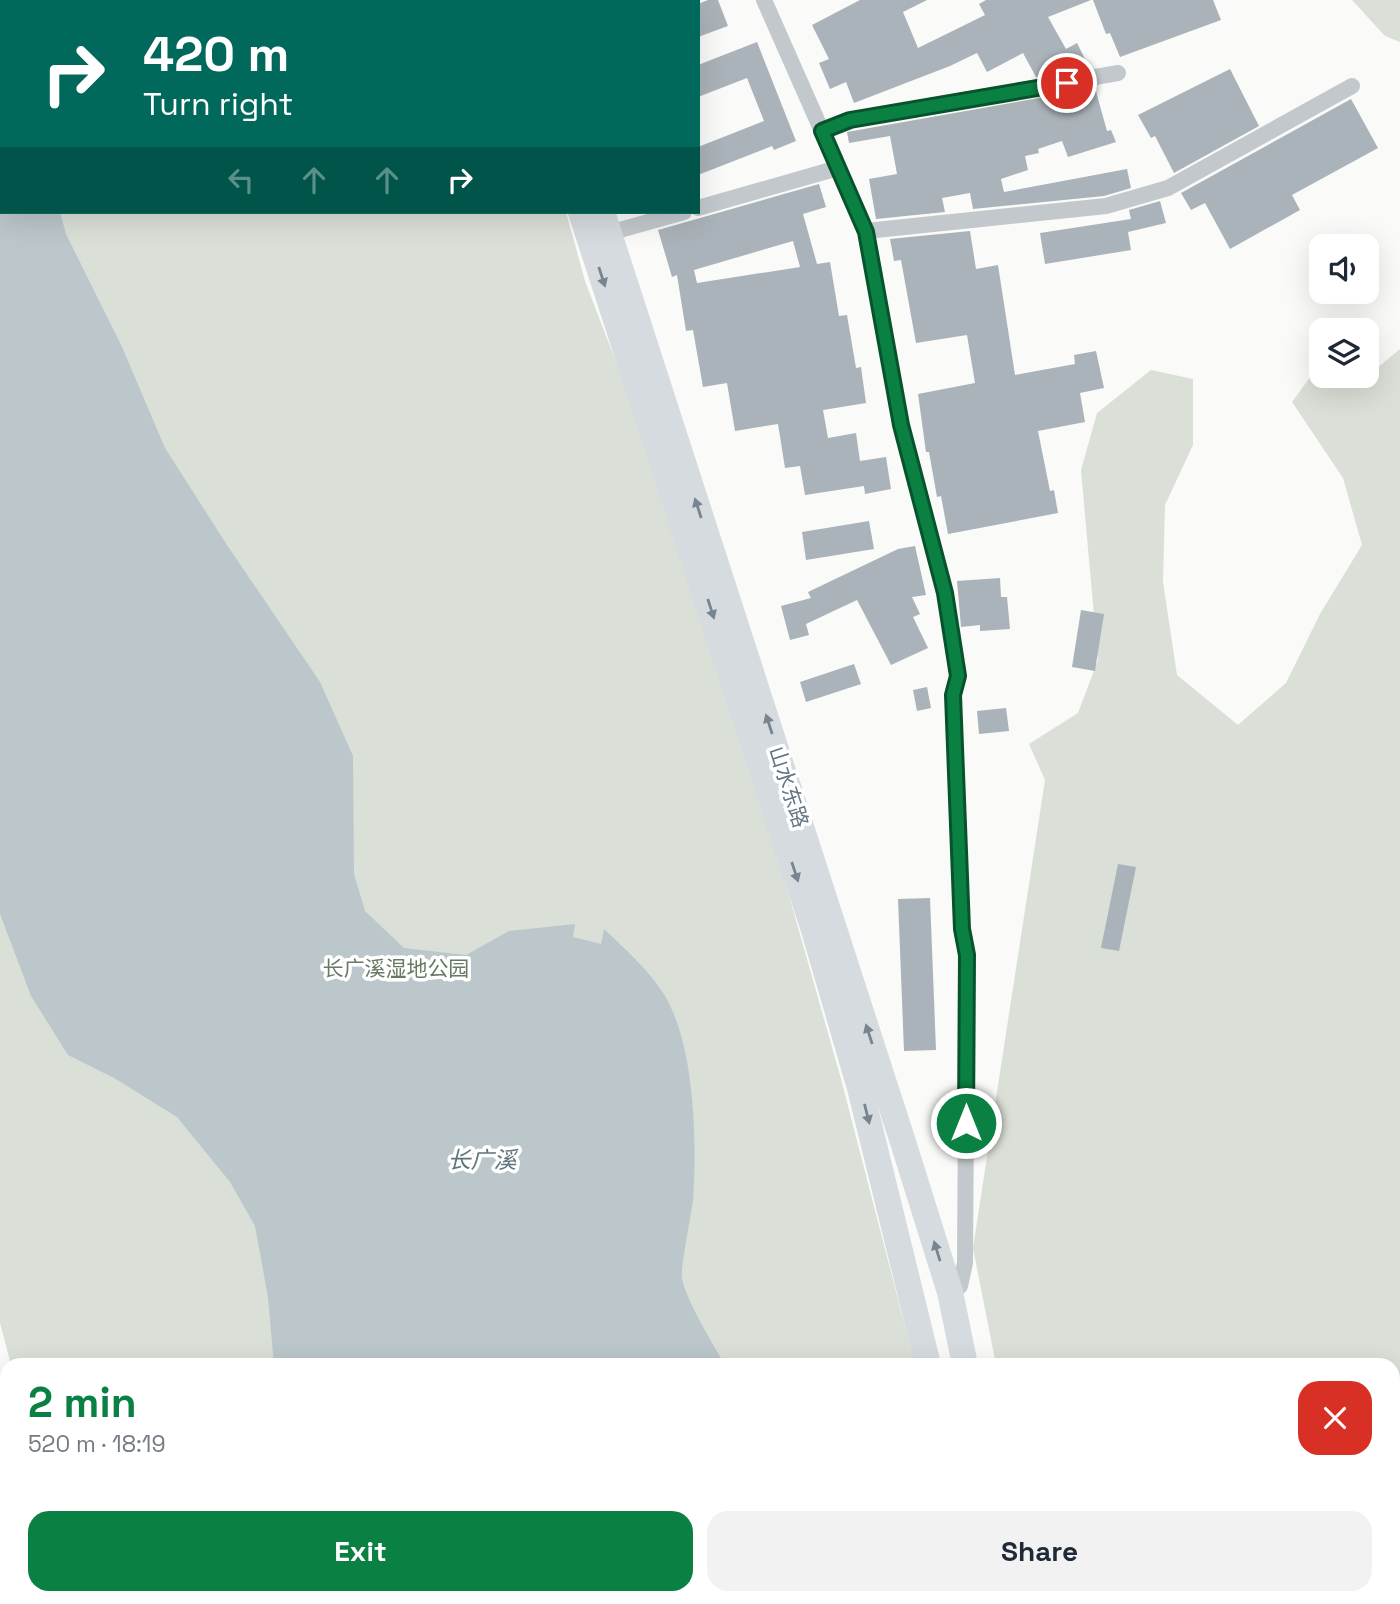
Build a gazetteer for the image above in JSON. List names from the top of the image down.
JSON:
{
  "streets": {
    "highway": ["山水东路"]
  },
  "water": ["长广溪"],
  "parks": ["长广溪湿地公园"],
  "page": {
    "turn": ["420 m", "Turn right"],
    "heading": ["2 min", "520 m · 18:19"],
    "buttons": ["Exit", "Share"]
  }
}
